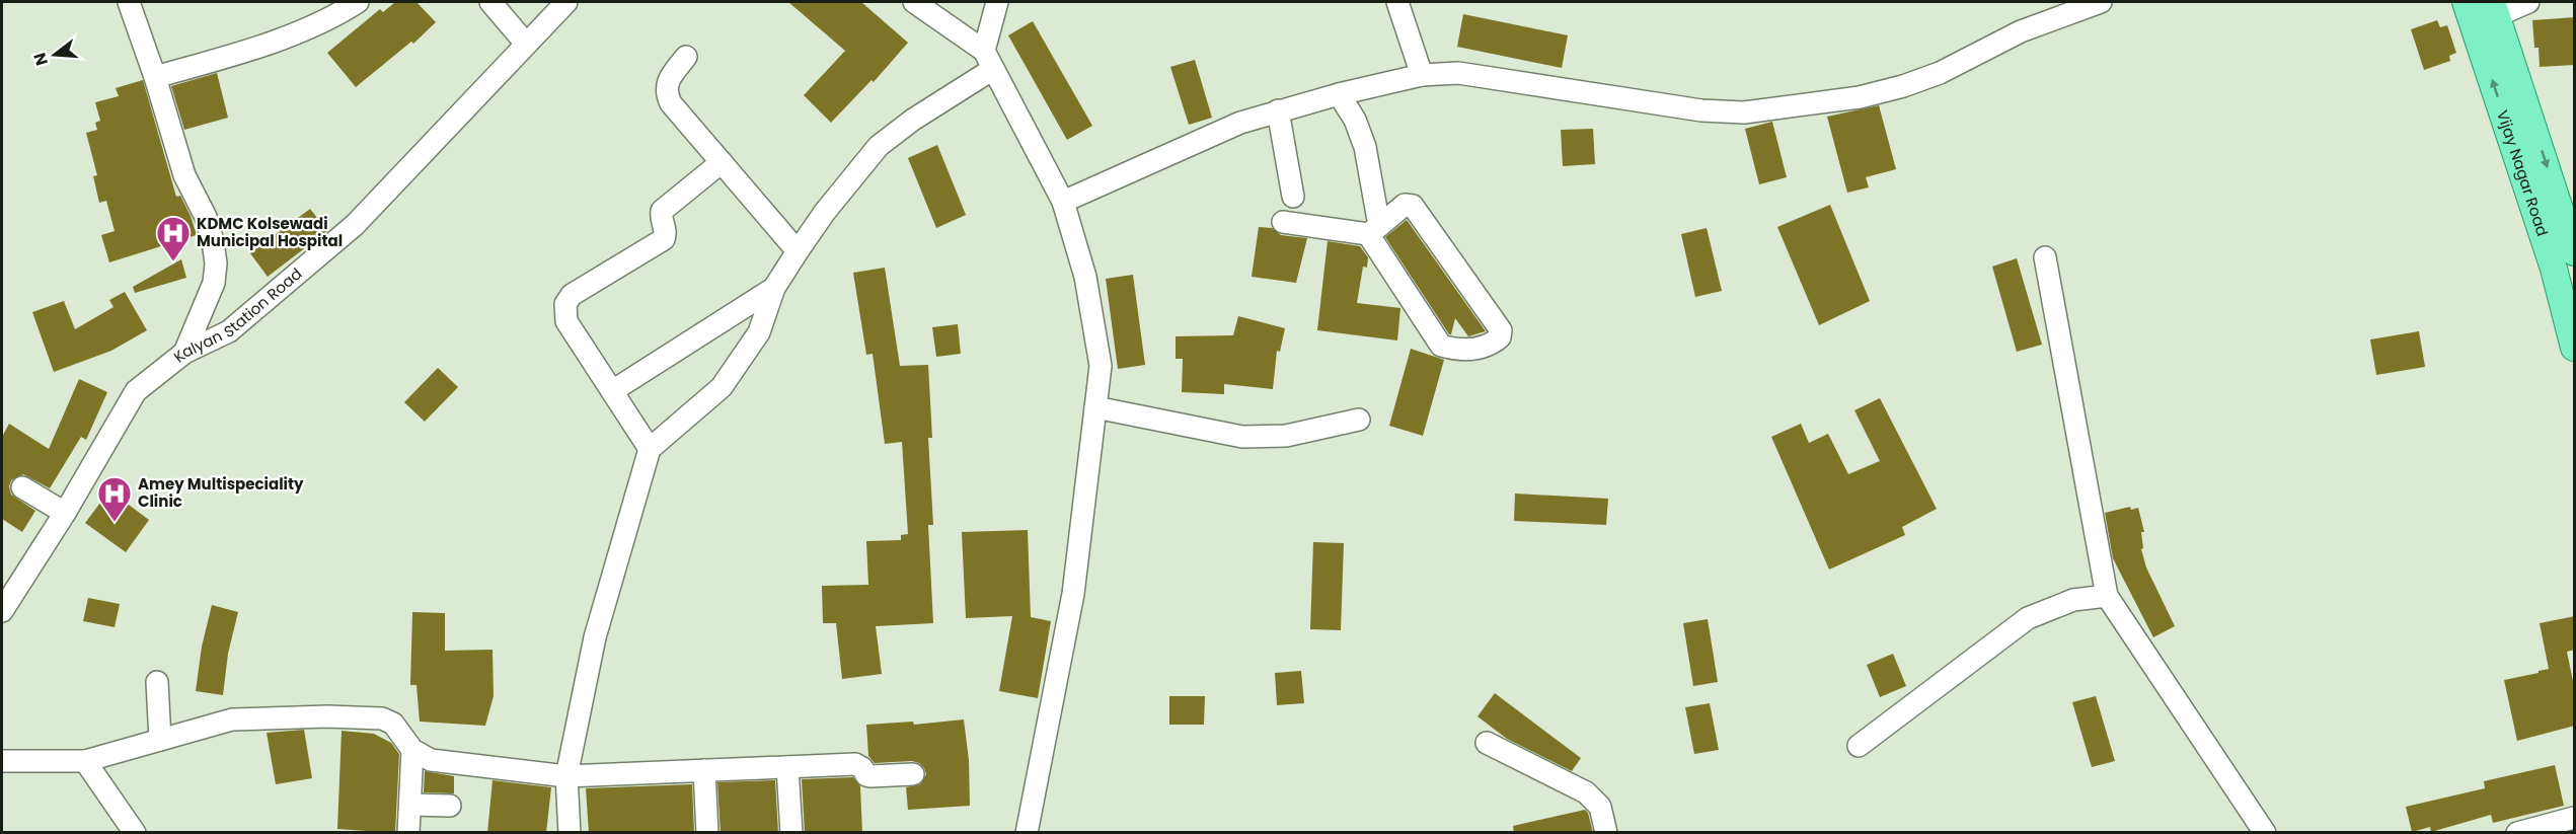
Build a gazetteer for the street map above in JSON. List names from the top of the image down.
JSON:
{
  "streets": {
    "main road": ["Vijay Nagar Road"],
    "street": ["Kalyan Station Road"]
  },
  "places": {
    "hospital": ["KDMC Kolsewadi Municipal Hospital", "Amey Multispeciality Clinic"]
  },
  "north": "left"
}
